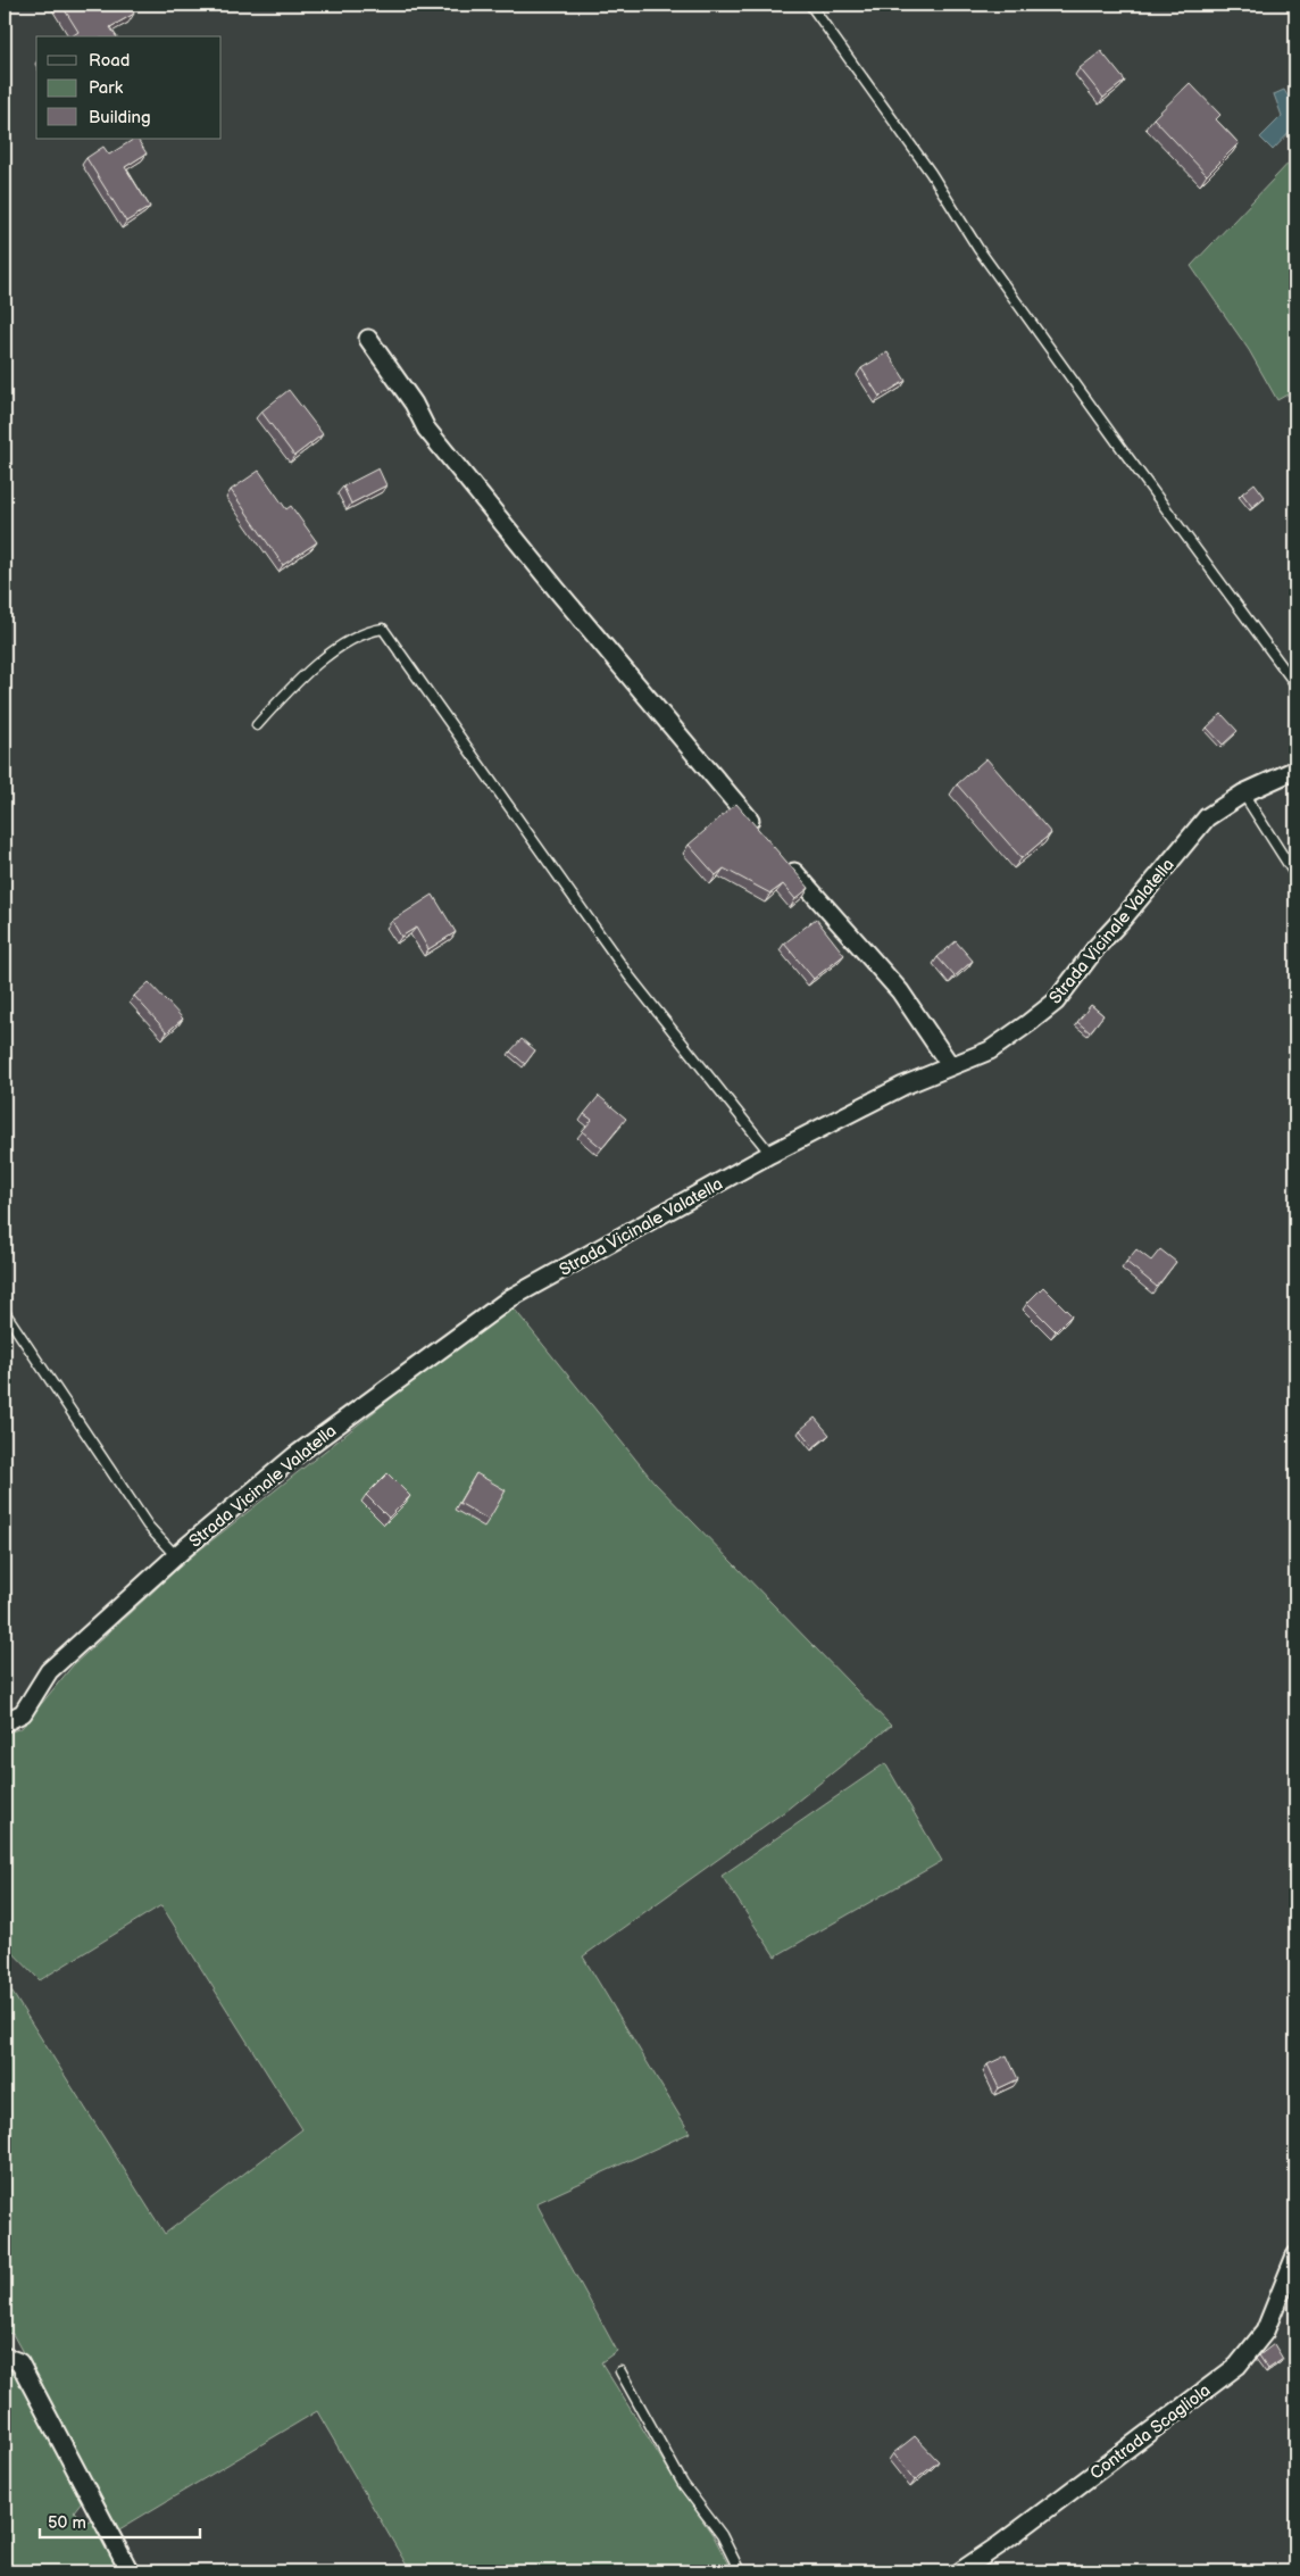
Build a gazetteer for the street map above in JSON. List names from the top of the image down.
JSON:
{
  "streets": {
    "street": ["Strada Vicinale Valatella", "Contrada Scagliola"]
  },
  "legend": ["Road", "Park", "Building"],
  "scale_bar": "50 m"
}
